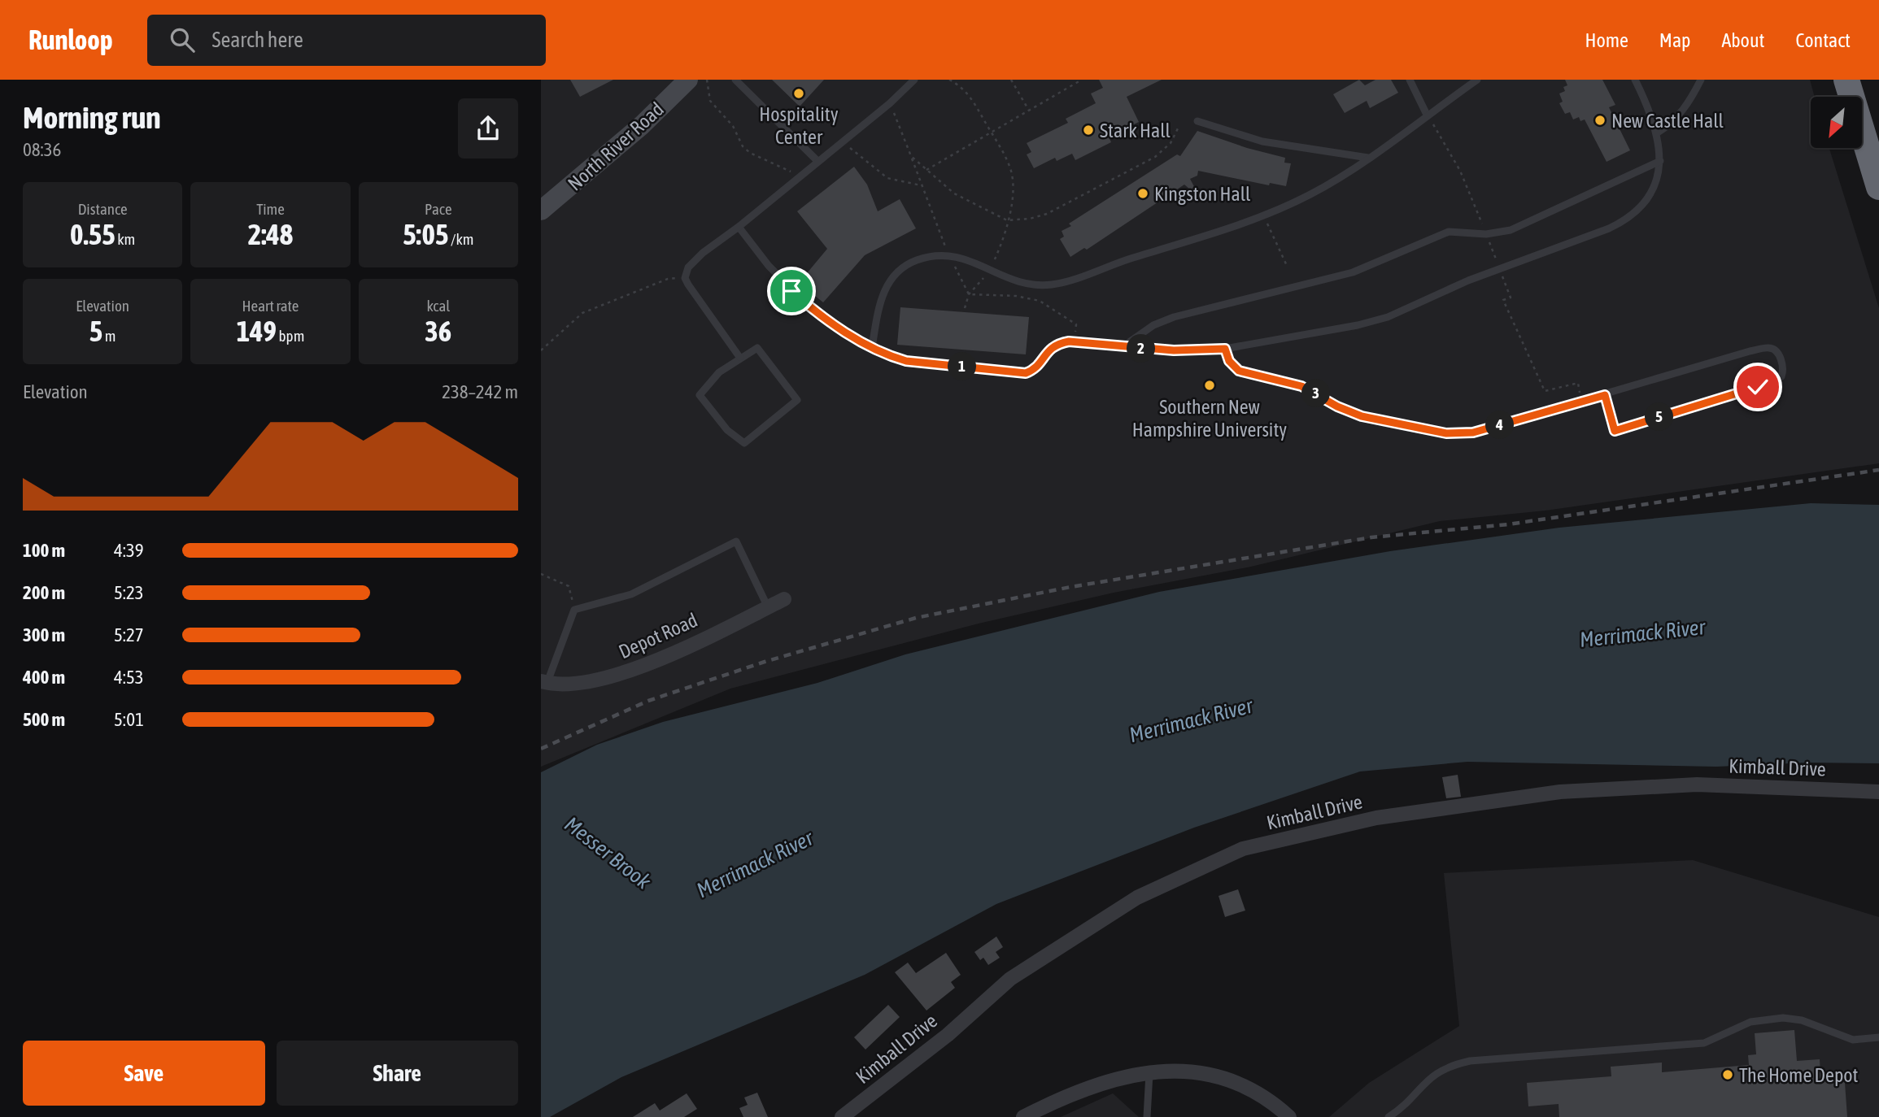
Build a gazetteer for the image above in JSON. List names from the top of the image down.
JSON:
{
  "streets": {
    "street": ["North River Road", "Depot Road", "Kimball Drive"]
  },
  "water": ["Merrimack River", "Messer Brook"],
  "places": [
    "Hospitality Center",
    "New Castle Hall",
    "Stark Hall",
    "Kingston Hall",
    "Southern New Hampshire University",
    "The Home Depot"
  ],
  "north": "bottom left",
  "page": {
    "header": "Runloop",
    "search": "Search here",
    "nav": [
      "Home",
      "Map",
      "About",
      "Contact"
    ],
    "heading": ["Morning run", "08:36"],
    "stats": [
      ["Distance", "0.55 km"],
      ["Time", "2:48"],
      ["Pace", "5:05 /km"],
      ["Elevation", "5 m"],
      ["Heart rate", "149 bpm"],
      ["kcal", "36"]
    ],
    "pins": [
      "2",
      "1",
      "3",
      "5",
      "4"
    ],
    "chart": ["Elevation", "238–242 m"],
    "list": [
      {
        "name": "100 m",
        "note": "4:39"
      },
      {
        "name": "200 m",
        "note": "5:23"
      },
      {
        "name": "300 m",
        "note": "5:27"
      },
      {
        "name": "400 m",
        "note": "4:53"
      },
      {
        "name": "500 m",
        "note": "5:01"
      }
    ],
    "buttons": ["Save", "Share"]
  }
}
